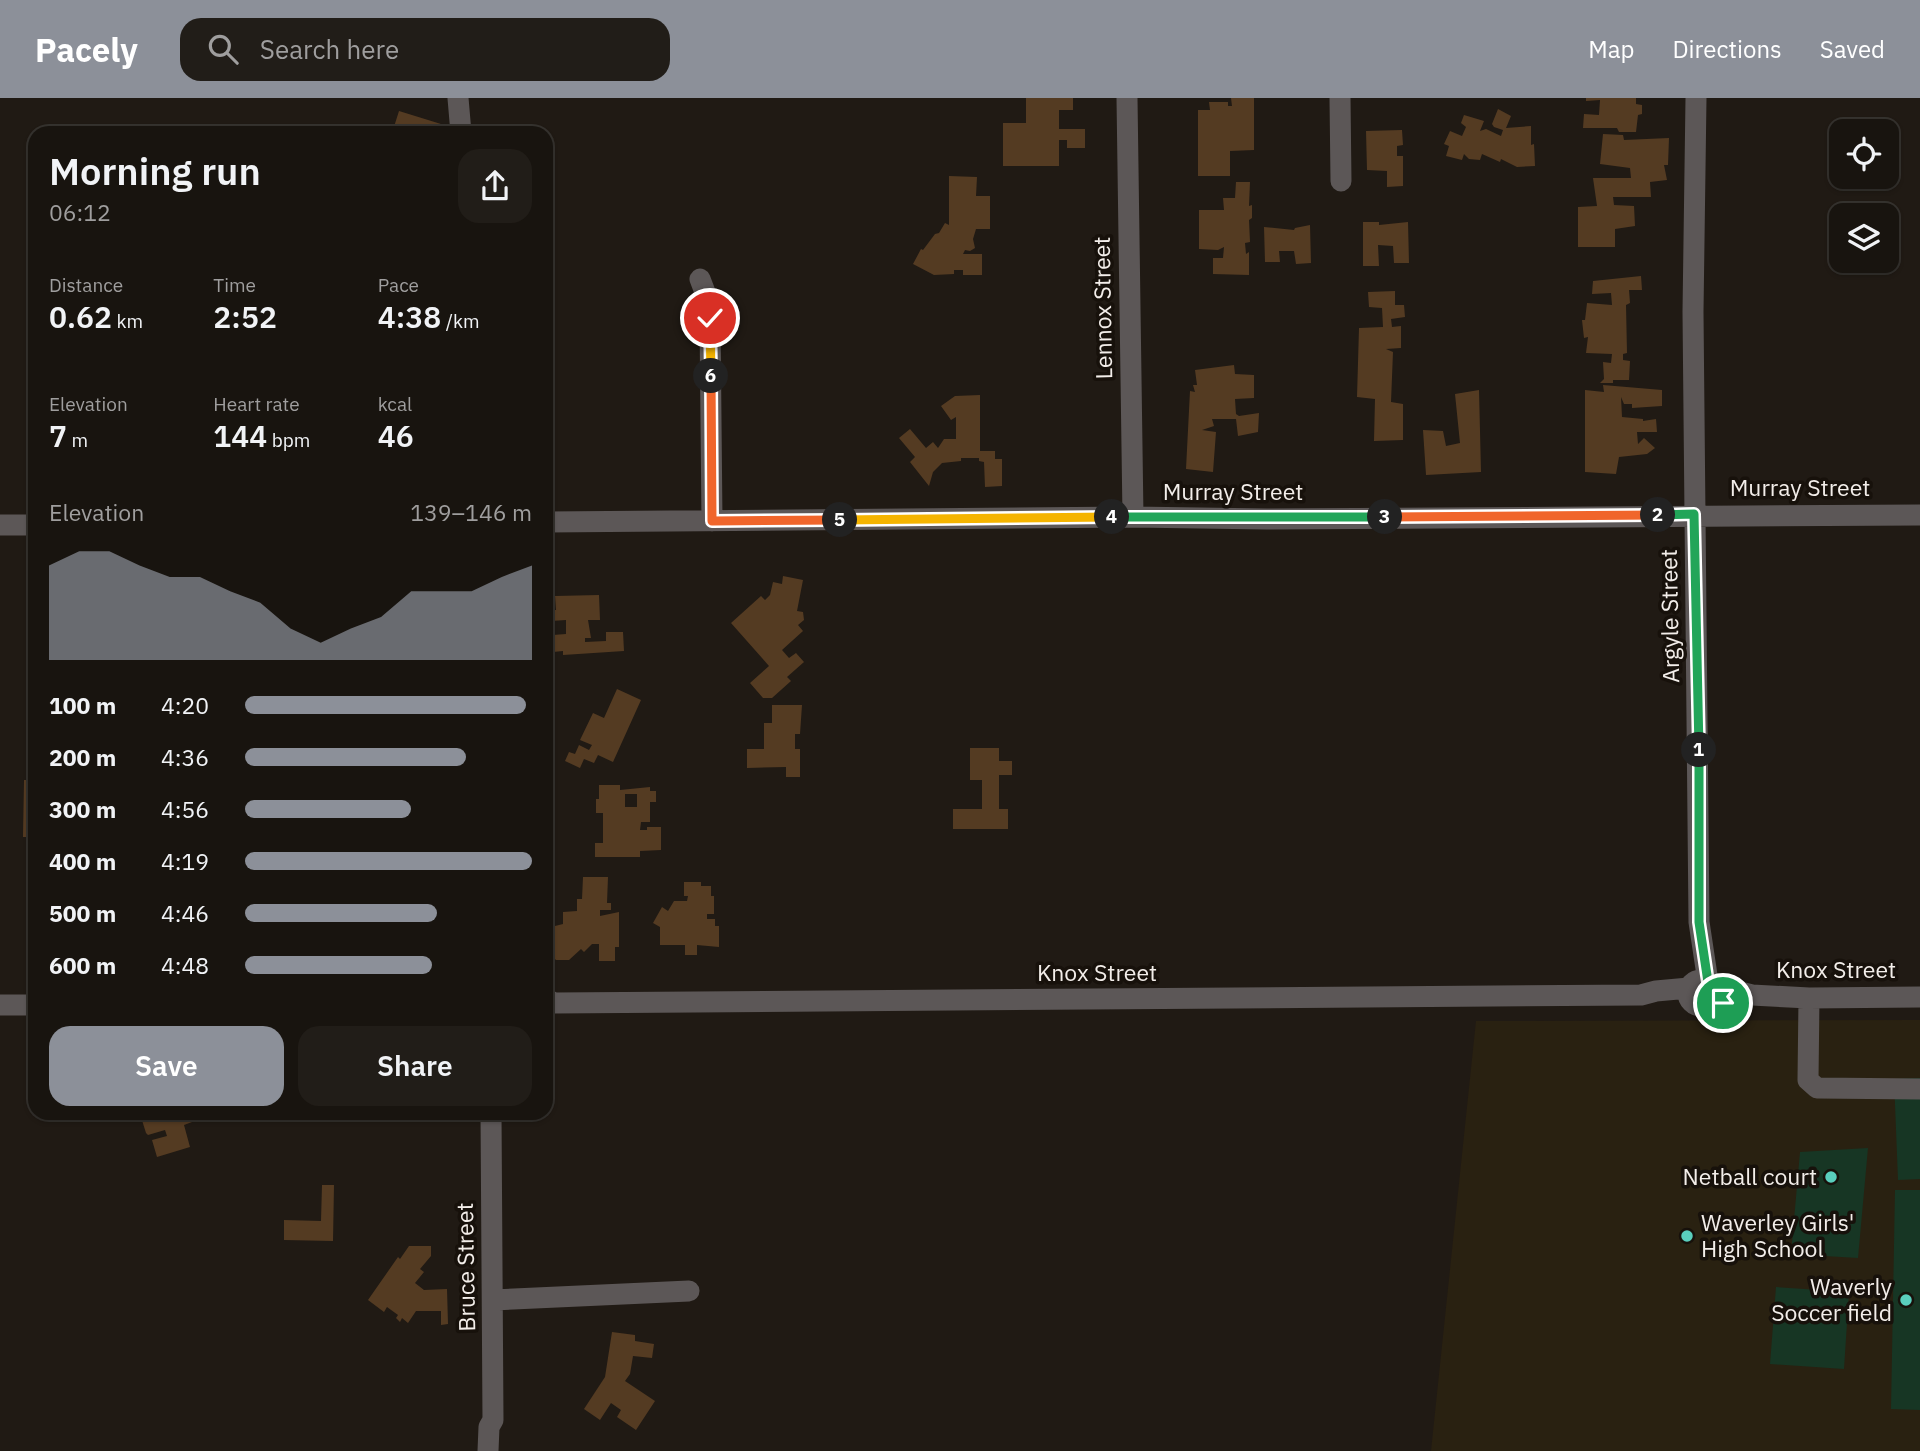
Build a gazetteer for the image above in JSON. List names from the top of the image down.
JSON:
{
  "streets": {
    "street": [
      "Lennox Street",
      "Murray Street",
      "Argyle Street",
      "Knox Street",
      "Bruce Street"
    ]
  },
  "crossings": [
    ["Lennox Street", "Murray Street"],
    ["Murray Street", "Argyle Street"],
    ["Argyle Street", "Knox Street"]
  ],
  "places": ["Netball court", "Waverley Girls' High School", "Waverly Soccer field"],
  "page": {
    "header": "Pacely",
    "search": "Search here",
    "nav": ["Map", "Directions", "Saved"],
    "heading": ["Morning run", "06:12"],
    "stats": [
      ["Distance", "0.62 km"],
      ["Time", "2:52"],
      ["Pace", "4:38 /km"],
      ["Elevation", "7 m"],
      ["Heart rate", "144 bpm"],
      ["kcal", "46"]
    ],
    "pins": [
      "6",
      "2",
      "3",
      "4",
      "5",
      "1"
    ],
    "chart": ["Elevation", "139–146 m"],
    "list": [
      {
        "name": "100 m",
        "note": "4:20"
      },
      {
        "name": "200 m",
        "note": "4:36"
      },
      {
        "name": "300 m",
        "note": "4:56"
      },
      {
        "name": "400 m",
        "note": "4:19"
      },
      {
        "name": "500 m",
        "note": "4:46"
      },
      {
        "name": "600 m",
        "note": "4:48"
      }
    ],
    "buttons": ["Save", "Share"]
  }
}
